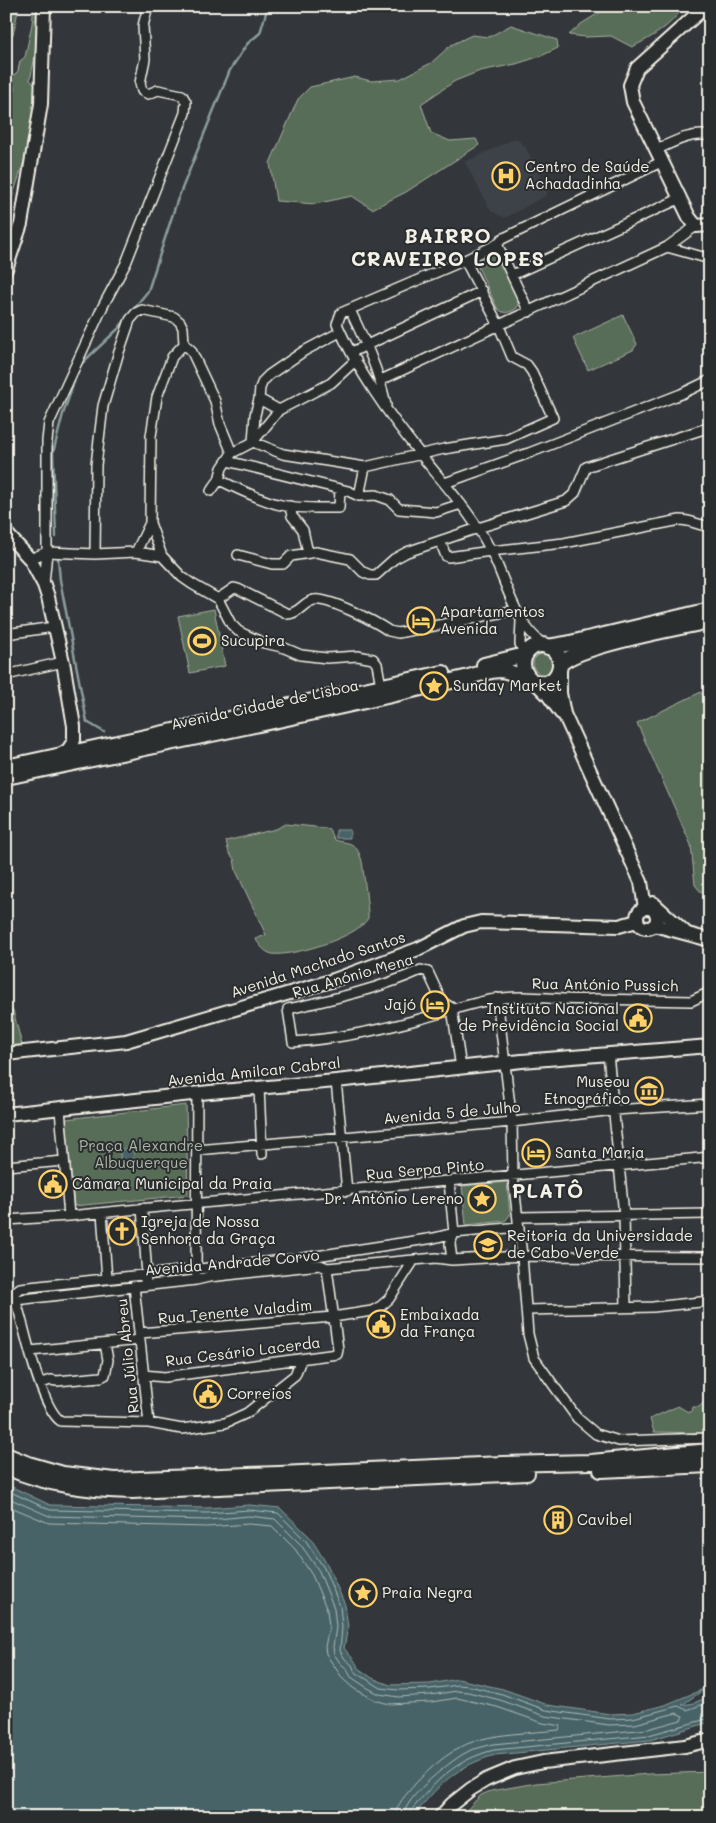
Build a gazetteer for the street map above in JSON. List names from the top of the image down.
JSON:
{
  "streets": {
    "main road": ["Avenida Cidade de Lisboa"],
    "street": [
      "Avenida Machado Santos",
      "Rua Anónio Mena",
      "Rua António Pussich",
      "Avenida Amilcar Cabral",
      "Avenida 5 de Julho",
      "Rua Serpa Pinto",
      "Avenida Andrade Corvo",
      "Rua Tenente Valadim",
      "Rua Cesário Lacerda",
      "Rua Júlio Abreu"
    ]
  },
  "crossings": [
    ["Rua Anónio Mena", "Rua António Pussich"],
    ["Avenida Andrade Corvo", "Rua Tenente Valadim"],
    ["Avenida Andrade Corvo", "Rua Júlio Abreu"],
    ["Rua Tenente Valadim", "Rua Cesário Lacerda"],
    ["Rua Tenente Valadim", "Rua Júlio Abreu"],
    ["Rua Cesário Lacerda", "Rua Júlio Abreu"]
  ],
  "districts": ["BAIRRO CRAVEIRO LOPES", "PLATÔ"],
  "parks": ["Praça Alexandre Albuquerque"],
  "places": {
    "hospital": ["Centro de Saúde Achadadinha"],
    "hotel": ["Apartamentos Avenida", "Jajó", "Santa Maria"],
    "sports": ["Sucupira"],
    "place": ["Sunday Market", "Dr. António Lereno", "Praia Negra"],
    "public building": [
      "Instituto Nacional de Previdência Social",
      "Câmara Municipal da Praia",
      "Embaixada da França",
      "Correios"
    ],
    "museum": ["Museou Etnográfico"],
    "church": ["Igreja de Nossa Senhora da Graça"],
    "school or university": ["Reitoria da Universidade de Cabo Verde"],
    "building": ["Cavibel"]
  }
}
